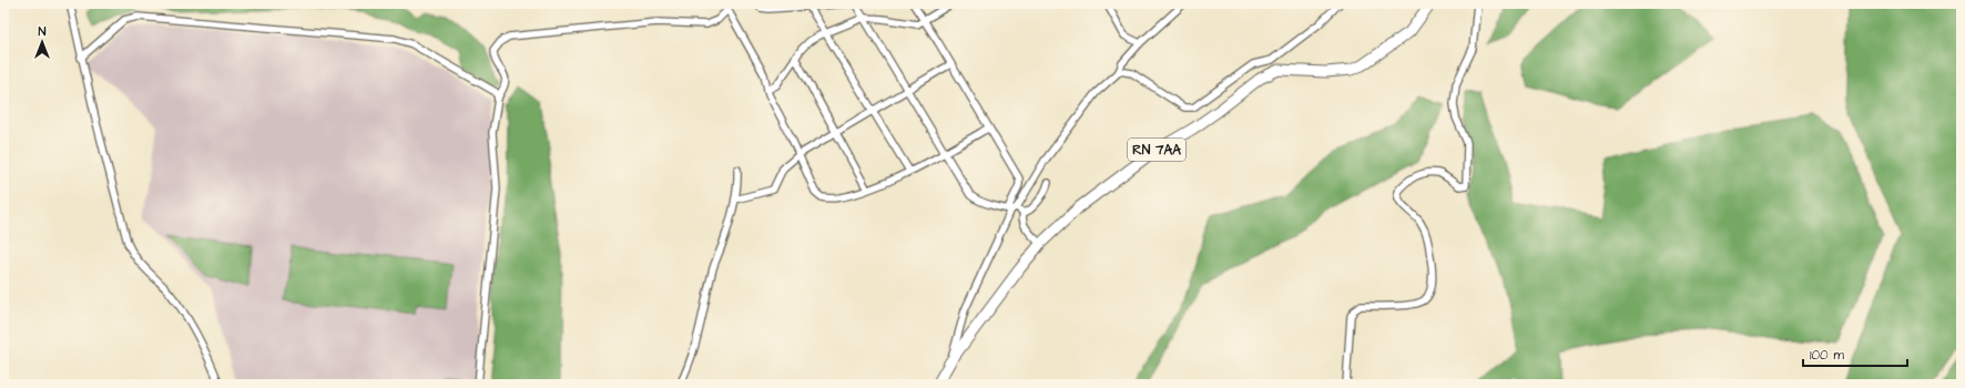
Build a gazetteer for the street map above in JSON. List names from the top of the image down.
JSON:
{
  "streets": {
    "main road": ["RN 7AA"]
  },
  "scale_bar": "100 m",
  "north": "top"
}
